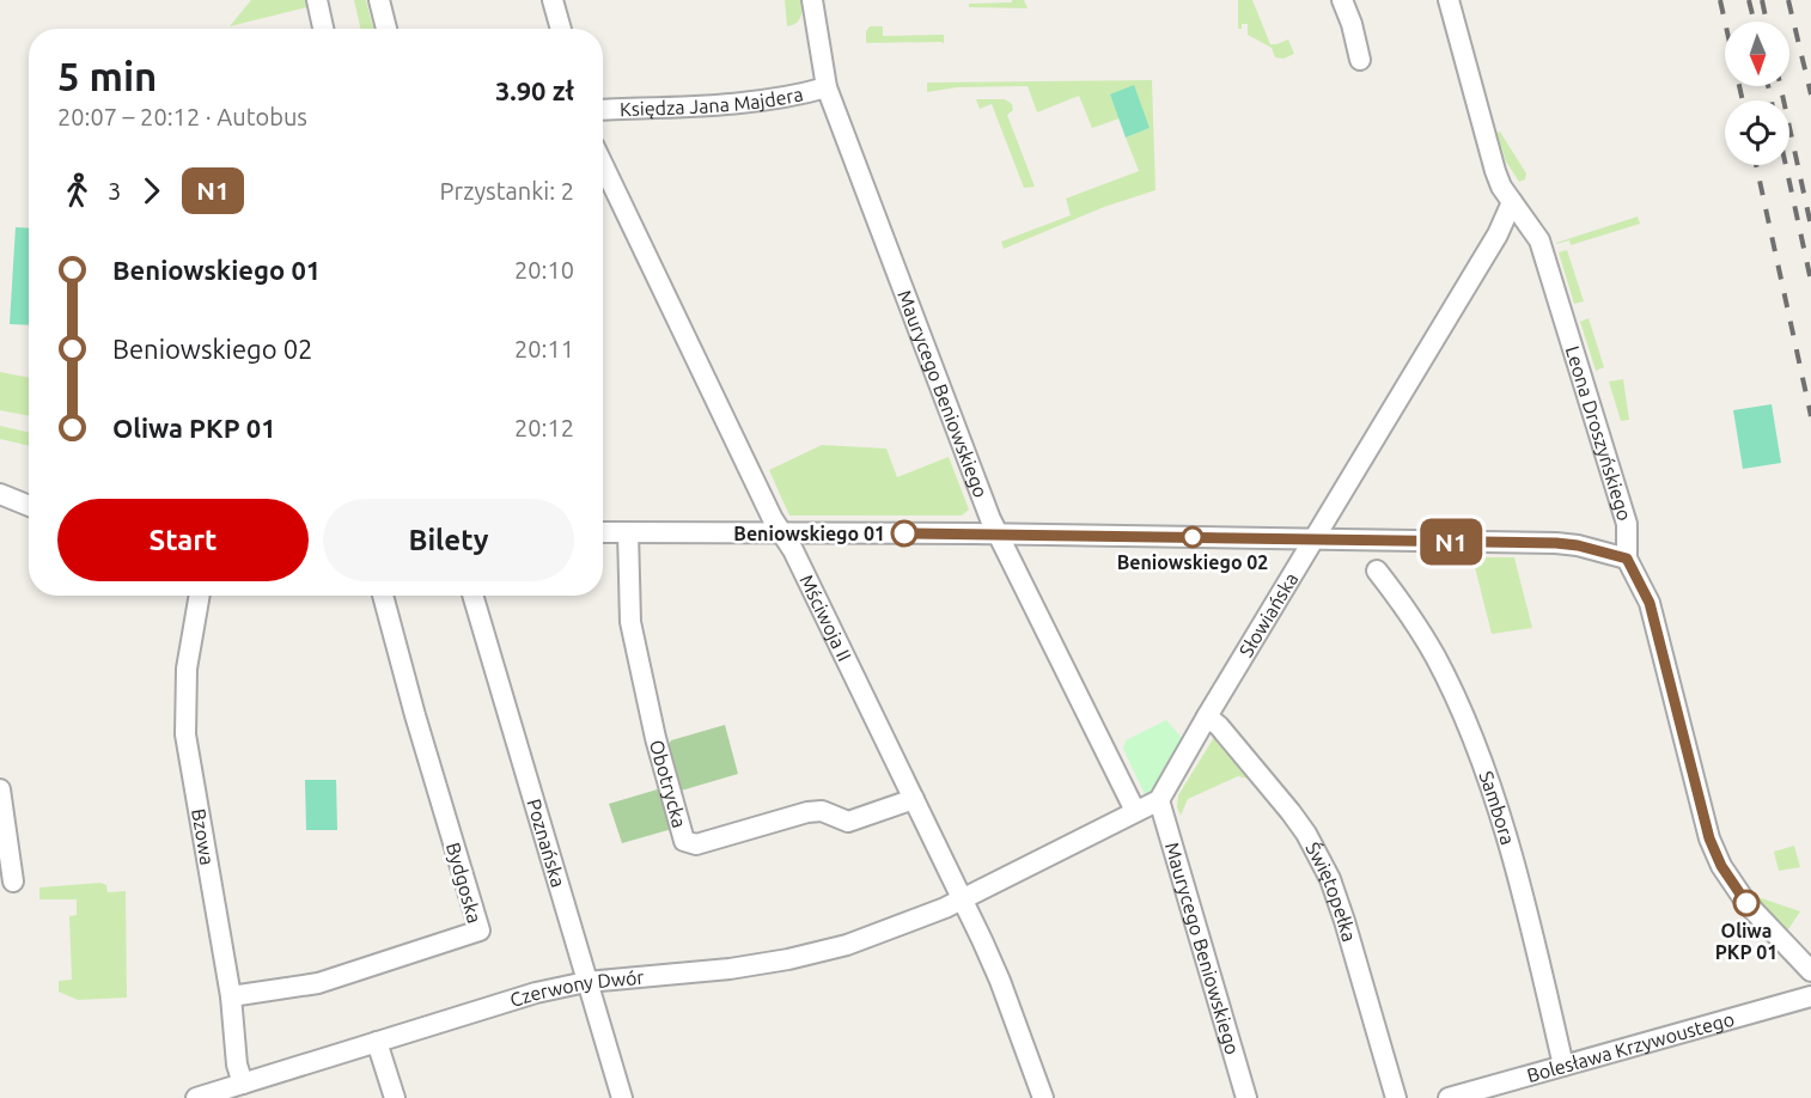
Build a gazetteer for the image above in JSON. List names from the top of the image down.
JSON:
{
  "streets": {
    "street": [
      "Księdza Jana Majdera",
      "Maurycego Beniowskiego",
      "Leona Droszyńskiego",
      "Słowiańska",
      "Mściwoja II",
      "Obotrycka",
      "Sambora",
      "Bzowa",
      "Poznańska",
      "Bydgoska",
      "Świętopełka",
      "Czerwony Dwór",
      "Bolesława Krzywoustego"
    ]
  },
  "crossings": [
    ["Księdza Jana Majdera", "Maurycego Beniowskiego"],
    ["Maurycego Beniowskiego", "Słowiańska"],
    ["Leona Droszyńskiego", "Słowiańska"],
    ["Słowiańska", "Świętopełka"],
    ["Mściwoja II", "Obotrycka"],
    ["Mściwoja II", "Czerwony Dwór"],
    ["Sambora", "Bolesława Krzywoustego"],
    ["Bzowa", "Bydgoska"],
    ["Bzowa", "Czerwony Dwór"],
    ["Poznańska", "Czerwony Dwór"]
  ],
  "places": ["Beniowskiego 01", "Beniowskiego 02", "Oliwa PKP 01"],
  "lines": ["bus line N1"],
  "north": "bottom",
  "page": {
    "on_map": "N1",
    "heading": ["5 min", "20:07 – 20:12 · Autobus", "3.90 zł"],
    "legs": ["3", "N1", "Przystanki: 2"],
    "list": [
      {
        "name": "Beniowskiego 01",
        "value": "20:10"
      },
      {
        "name": "Beniowskiego 02",
        "value": "20:11"
      },
      {
        "name": "Oliwa PKP 01",
        "value": "20:12"
      }
    ],
    "buttons": ["Start", "Bilety"]
  }
}
